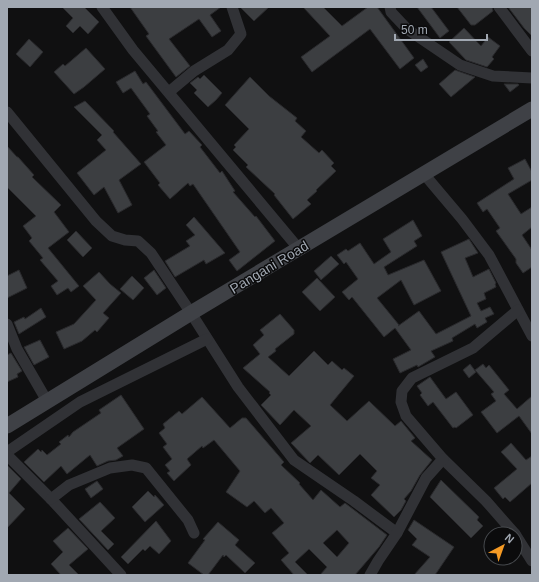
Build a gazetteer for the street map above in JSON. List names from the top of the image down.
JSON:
{
  "streets": {
    "main road": ["Pangani Road"]
  },
  "scale_bar": "50 m",
  "north": "top right"
}
